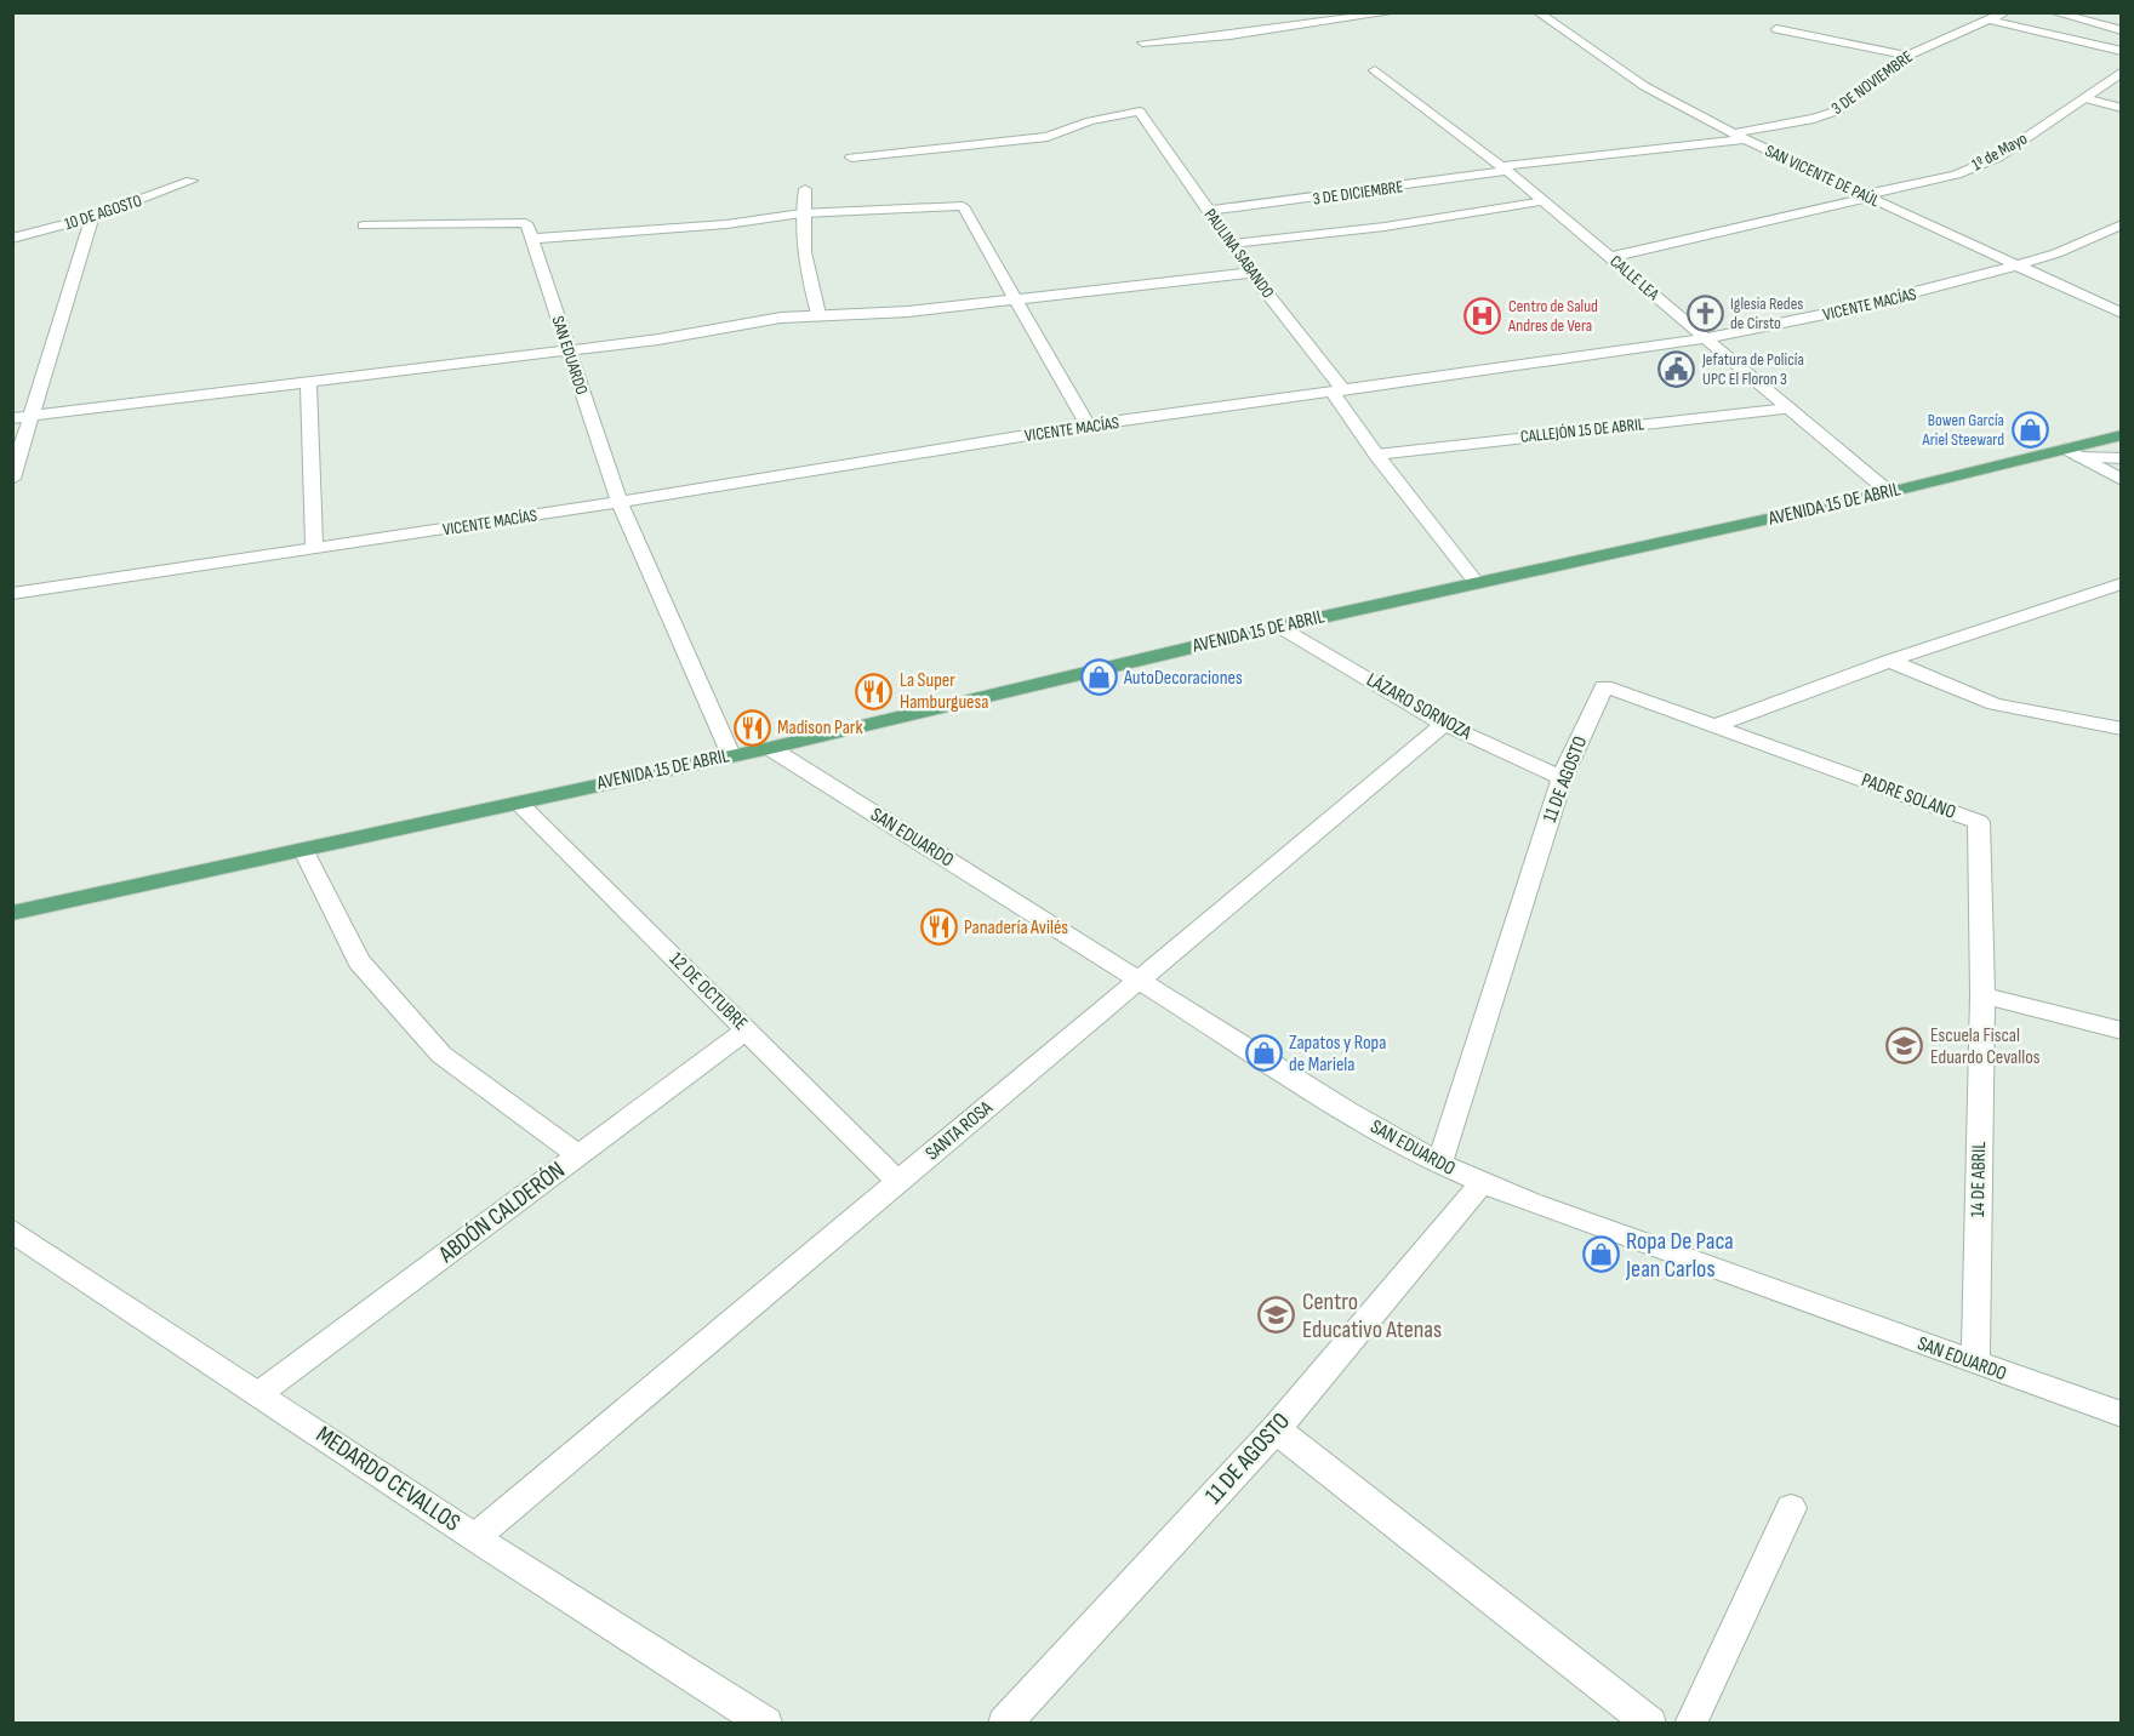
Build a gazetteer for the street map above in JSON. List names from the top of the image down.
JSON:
{
  "streets": {
    "main road": ["AVENIDA 15 DE ABRIL"],
    "street": [
      "3 DE NOVIEMBRE",
      "1º de Mayo",
      "SAN VICENTE DE PAÚL",
      "3 DE DICIEMBRE",
      "10 DE AGOSTO",
      "PAULINA SABANDO",
      "CALLE LEA",
      "VICENTE MACÍAS",
      "SAN EDUARDO",
      "CALLEJÓN 15 DE ABRIL",
      "LÁZARO SORNOZA",
      "11 DE AGOSTO",
      "PADRE SOLANO",
      "12 DE OCTUBRE",
      "SANTA ROSA",
      "14 DE ABRIL",
      "ABDÓN CALDERÓN",
      "MEDARDO CEVALLOS"
    ]
  },
  "crossings": [
    ["3 DE NOVIEMBRE", "SAN VICENTE DE PAÚL"],
    ["3 DE NOVIEMBRE", "3 DE DICIEMBRE"],
    ["1º de Mayo", "SAN VICENTE DE PAÚL"],
    ["1º de Mayo", "CALLE LEA"],
    ["SAN VICENTE DE PAÚL", "3 DE DICIEMBRE"],
    ["SAN VICENTE DE PAÚL", "VICENTE MACÍAS"],
    ["3 DE DICIEMBRE", "PAULINA SABANDO"],
    ["3 DE DICIEMBRE", "CALLE LEA"],
    ["PAULINA SABANDO", "VICENTE MACÍAS"],
    ["PAULINA SABANDO", "CALLEJÓN 15 DE ABRIL"],
    ["PAULINA SABANDO", "AVENIDA 15 DE ABRIL"],
    ["CALLE LEA", "VICENTE MACÍAS"],
    ["CALLE LEA", "CALLEJÓN 15 DE ABRIL"],
    ["CALLE LEA", "AVENIDA 15 DE ABRIL"],
    ["VICENTE MACÍAS", "SAN EDUARDO"],
    ["SAN EDUARDO", "AVENIDA 15 DE ABRIL"],
    ["SAN EDUARDO", "11 DE AGOSTO"],
    ["SAN EDUARDO", "SANTA ROSA"],
    ["SAN EDUARDO", "14 DE ABRIL"],
    ["AVENIDA 15 DE ABRIL", "LÁZARO SORNOZA"],
    ["AVENIDA 15 DE ABRIL", "12 DE OCTUBRE"],
    ["LÁZARO SORNOZA", "11 DE AGOSTO"],
    ["LÁZARO SORNOZA", "SANTA ROSA"],
    ["11 DE AGOSTO", "PADRE SOLANO"],
    ["PADRE SOLANO", "14 DE ABRIL"],
    ["12 DE OCTUBRE", "SANTA ROSA"],
    ["12 DE OCTUBRE", "ABDÓN CALDERÓN"],
    ["SANTA ROSA", "MEDARDO CEVALLOS"],
    ["ABDÓN CALDERÓN", "MEDARDO CEVALLOS"]
  ],
  "places": {
    "church": ["Iglesia Redes de Cirsto"],
    "hospital": ["Centro de Salud Andres de Vera"],
    "public building": ["Jefatura de Policía UPC El Floron 3"],
    "shop": [
      "Bowen García Ariel Steeward",
      "AutoDecoraciones",
      "Zapatos y Ropa de Mariela",
      "Ropa De Paca Jean Carlos"
    ],
    "restaurant": ["La Super Hamburguesa", "Madison Park", "Panadería Avilés"],
    "school or university": ["Escuela Fiscal Eduardo Cevallos", "Centro Educativo Atenas"]
  }
}
